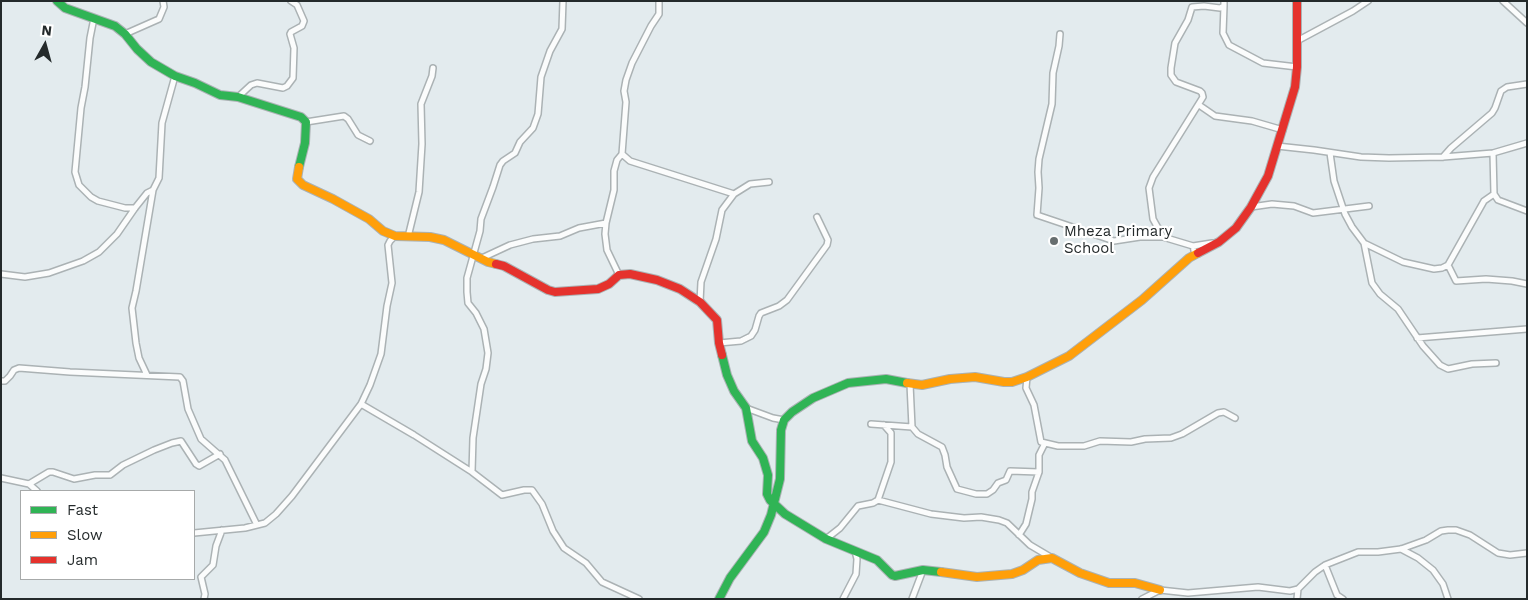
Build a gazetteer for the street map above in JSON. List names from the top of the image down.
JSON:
{
  "places": ["Mheza Primary School"],
  "legend": ["Fast", "Slow", "Jam"],
  "north": "top"
}
